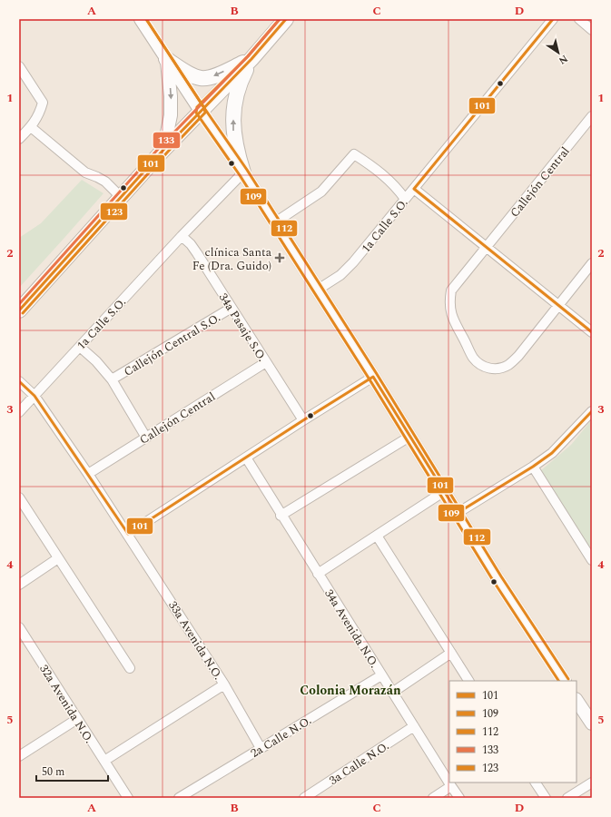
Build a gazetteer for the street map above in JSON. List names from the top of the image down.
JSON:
{
  "streets": {
    "street": [
      "Callejón Central",
      "1a Calle S.O.",
      "34a Pasaje S.O.",
      "Callejón Central S.O.",
      "34a Avenida N.O.",
      "33a Avenida N.O.",
      "32a Avenida N.O.",
      "2a Calle N.O.",
      "3a Calle N.O."
    ]
  },
  "crossings": [
    ["Callejón Central", "34a Pasaje S.O."],
    ["Callejón Central", "33a Avenida N.O."],
    ["1a Calle S.O.", "34a Pasaje S.O."],
    ["1a Calle S.O.", "33a Avenida N.O."],
    ["34a Pasaje S.O.", "Callejón Central S.O."],
    ["34a Avenida N.O.", "2a Calle N.O."],
    ["34a Avenida N.O.", "3a Calle N.O."],
    ["33a Avenida N.O.", "2a Calle N.O."]
  ],
  "districts": ["Colonia Morazán"],
  "places": {
    "health": ["clínica Santa Fe (Dra. Guido)"]
  },
  "lines": [
    "transit line 101",
    "transit line 109",
    "transit line 112",
    "transit line 133",
    "transit line 123"
  ],
  "legend": [
    "101",
    "109",
    "112",
    "133",
    "123"
  ],
  "scale_bar": "50 m",
  "north": "bottom right",
  "grid": {
    "columns": [
      "A",
      "B",
      "C",
      "D"
    ],
    "rows": [
      "1",
      "2",
      "3",
      "4",
      "5"
    ]
  }
}
